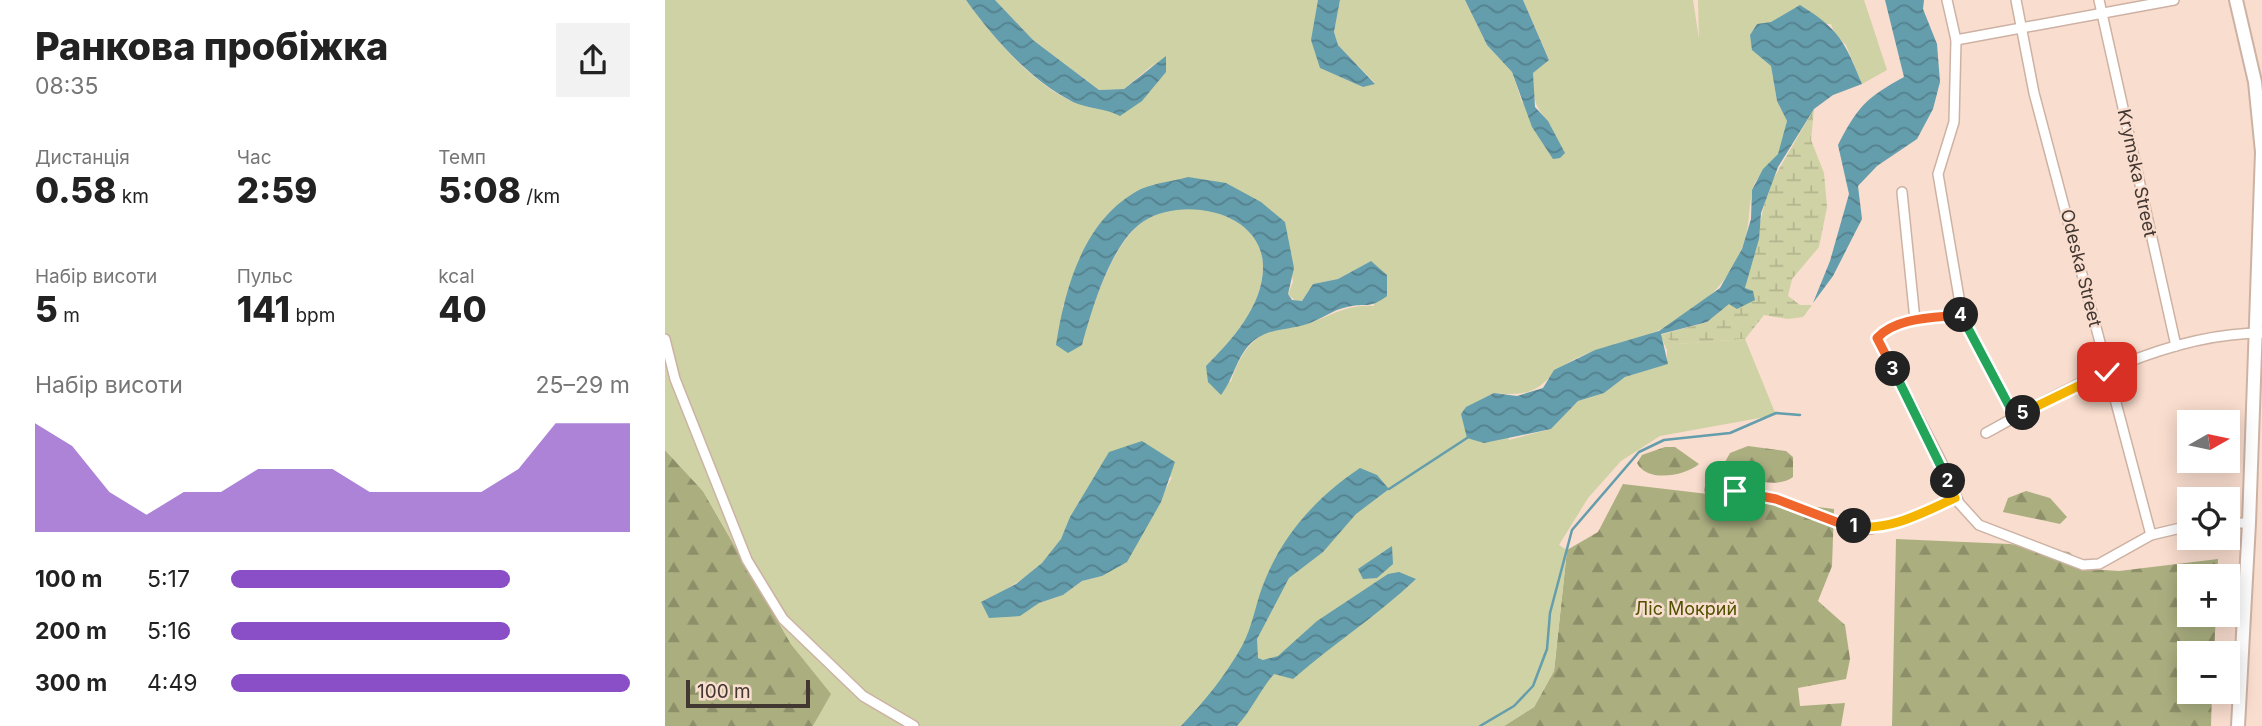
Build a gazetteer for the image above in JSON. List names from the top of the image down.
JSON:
{
  "streets": {
    "street": ["Krymska Street", "Odeska Street"]
  },
  "parks": ["Ліс Мокрий"],
  "scale_bar": "100 m",
  "north": "right",
  "page": {
    "heading": ["Ранкова пробіжка", "08:35"],
    "stats": [
      ["Дистанція", "0.58 km"],
      ["Час", "2:59"],
      ["Темп", "5:08 /km"],
      ["Набір висоти", "5 m"],
      ["Пульс", "141 bpm"],
      ["kcal", "40"]
    ],
    "pins": [
      "4",
      "3",
      "5",
      "2",
      "1"
    ],
    "chart": ["Набір висоти", "25–29 m"],
    "map_buttons": ["+", "−"],
    "list": [
      {
        "name": "100 m",
        "note": "5:17"
      },
      {
        "name": "200 m",
        "note": "5:16"
      },
      {
        "name": "300 m",
        "note": "4:49"
      }
    ],
    "scale": "100 m"
  }
}
